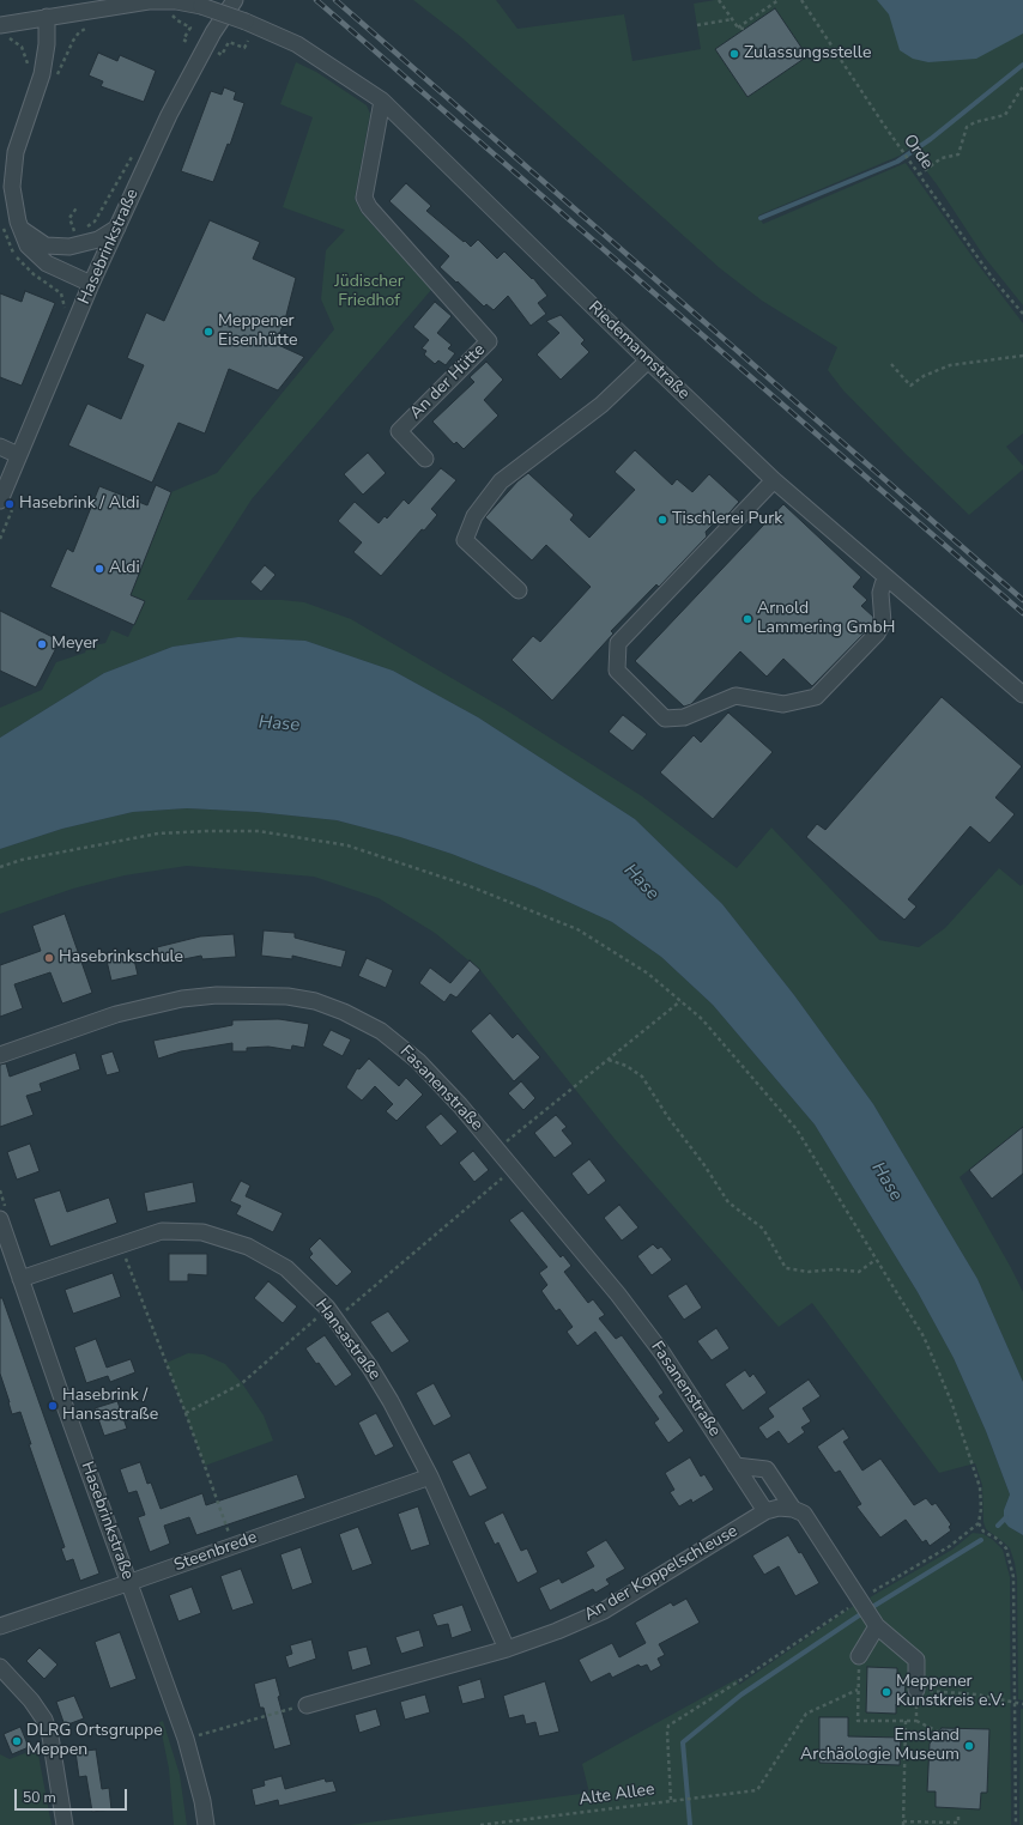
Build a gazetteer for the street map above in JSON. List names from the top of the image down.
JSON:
{
  "streets": {
    "street": [
      "Hasebrinkstraße",
      "Riedemannstraße",
      "An der Hütte",
      "Fasanenstraße",
      "Hansastraße",
      "Steenbrede",
      "An der Koppelschleuse"
    ],
    "path": ["Orde", "Alte Allee"]
  },
  "crossings": [
    ["Hasebrinkstraße", "Hansastraße"],
    ["Hasebrinkstraße", "Steenbrede"],
    ["Riedemannstraße", "An der Hütte"],
    ["Fasanenstraße", "An der Koppelschleuse"],
    ["Hansastraße", "Steenbrede"],
    ["Hansastraße", "An der Koppelschleuse"]
  ],
  "water": ["Hase"],
  "parks": ["Jüdischer Friedhof"],
  "places": [
    "Zulassungsstelle",
    "Meppener Eisenhütte",
    "Hasebrink / Aldi",
    "Tischlerei Purk",
    "Aldi",
    "Arnold Lammering GmbH",
    "Meyer",
    "Hasebrinkschule",
    "Hasebrink / Hansastraße",
    "Meppener Kunstkreis e.V.",
    "DLRG Ortsgruppe Meppen",
    "Emsland Archäologie Museum"
  ],
  "scale_bar": "50 m"
}
